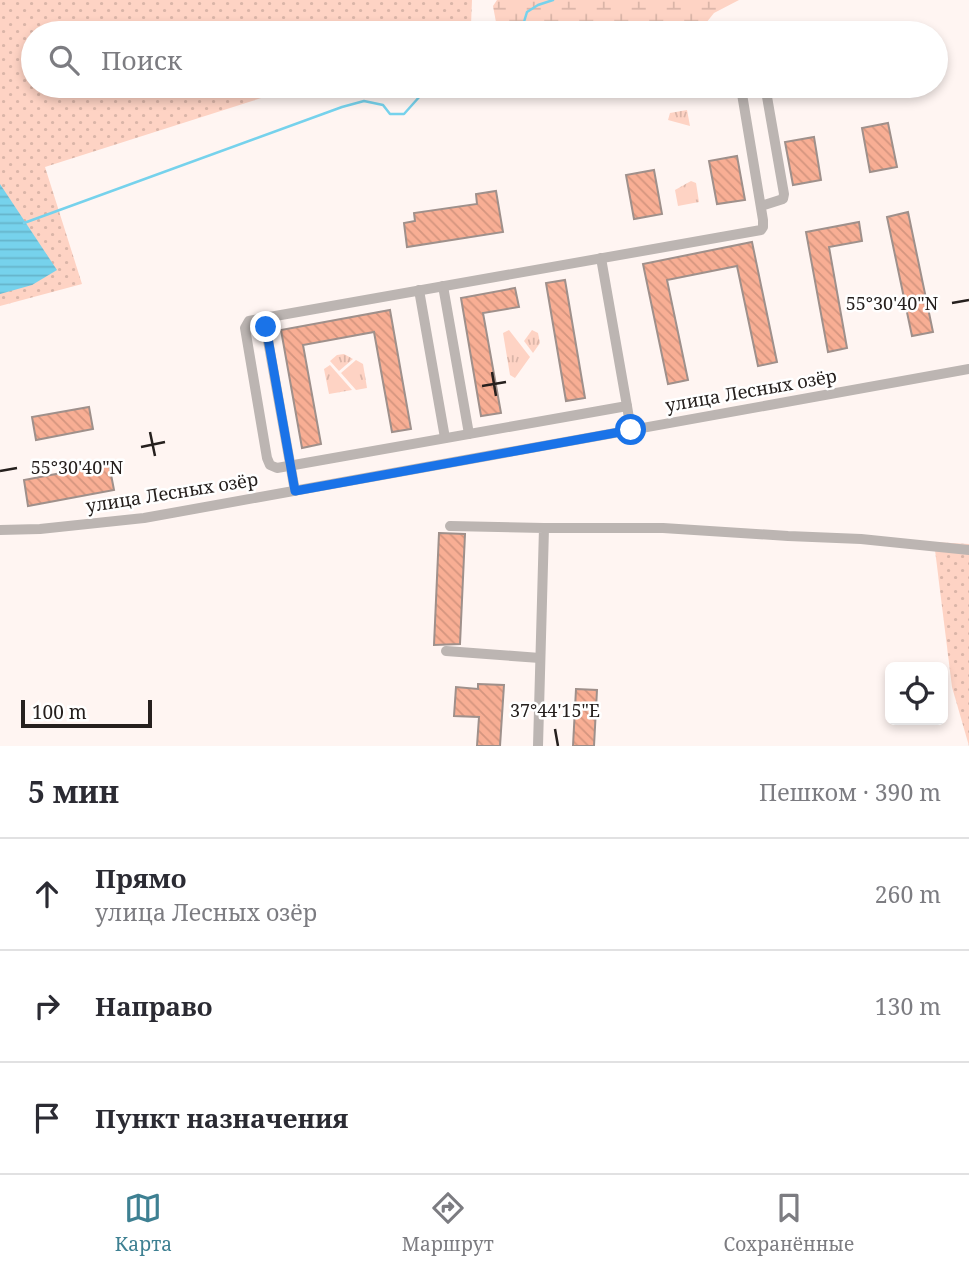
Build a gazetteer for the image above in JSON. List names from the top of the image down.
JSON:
{
  "streets": {
    "street": ["улица Лесных озёр"]
  },
  "scale_bar": "100 m",
  "page": {
    "search": "Поиск",
    "scale": "100 m",
    "heading": ["5 мин", "Пешком · 390 m"],
    "list": [
      ["Прямо", "улица Лесных озёр", "260 m"],
      ["Направо", "130 m"],
      "Пункт назначения"
    ],
    "nav": ["Карта", "Маршрут", "Сохранённые"]
  },
  "coordinates": ["55°30'40\"N", "37°44'15\"E"]
}
